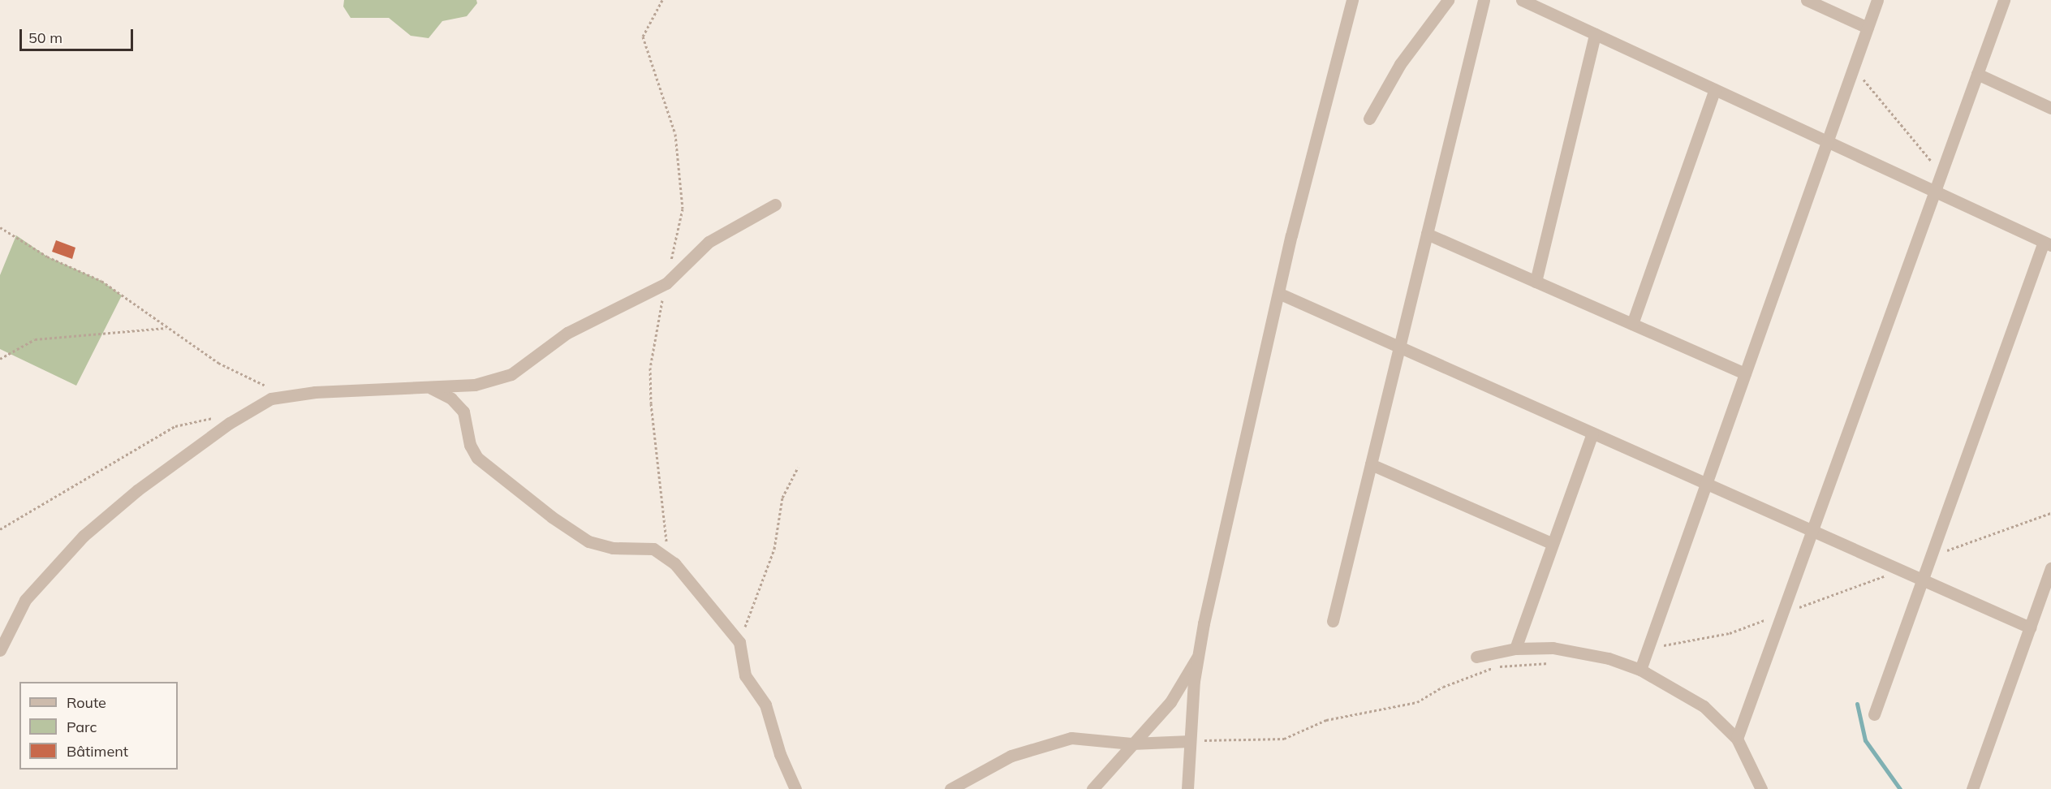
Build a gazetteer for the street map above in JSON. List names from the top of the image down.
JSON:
{
  "legend": ["Route", "Parc", "Bâtiment"],
  "scale_bar": "50 m"
}
